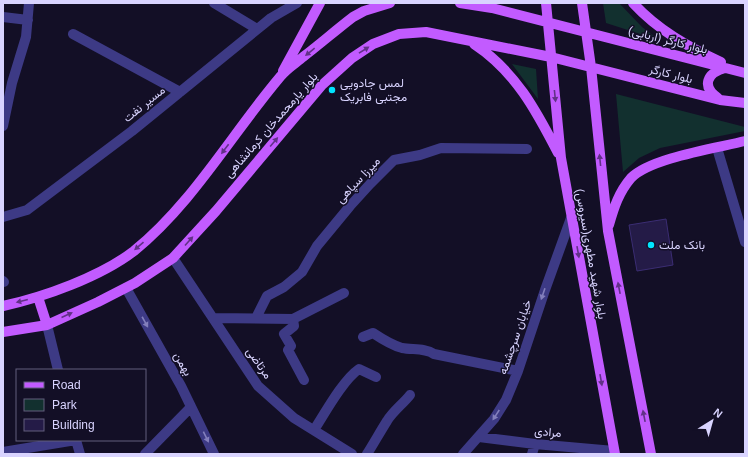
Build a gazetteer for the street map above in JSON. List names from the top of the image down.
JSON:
{
  "streets": {
    "main road": [
      "بلوار کارگر (اربابی)",
      "بلوار کارگر",
      "بلوار یارمحمدخان کرمانشاهی",
      "بلوار شهید مطهری(سیروس)"
    ],
    "street": [
      "مسیر نفت",
      "میرزا سپاهی",
      "خیابان سرچشمه",
      "مرتاضی",
      "بهمن",
      "مرادی"
    ]
  },
  "crossings": [
    ["بلوار کارگر (اربابی)", "بلوار شهید مطهری(سیروس)"],
    ["بلوار کارگر", "بلوار یارمحمدخان کرمانشاهی"],
    ["بلوار کارگر", "بلوار شهید مطهری(سیروس)"],
    ["بلوار یارمحمدخان کرمانشاهی", "بلوار شهید مطهری(سیروس)"],
    ["بلوار یارمحمدخان کرمانشاهی", "مرتاضی"],
    ["بلوار یارمحمدخان کرمانشاهی", "بهمن"],
    ["بلوار شهید مطهری(سیروس)", "خیابان سرچشمه"],
    ["بلوار شهید مطهری(سیروس)", "مرادی"],
    ["خیابان سرچشمه", "مرادی"]
  ],
  "one_way": ["خیابان سرچشمه", "بهمن"],
  "places": ["لمس جادویی مجتبی فابریک", "بانک ملت"],
  "legend": ["Road", "Park", "Building"],
  "north": "top right"
}
